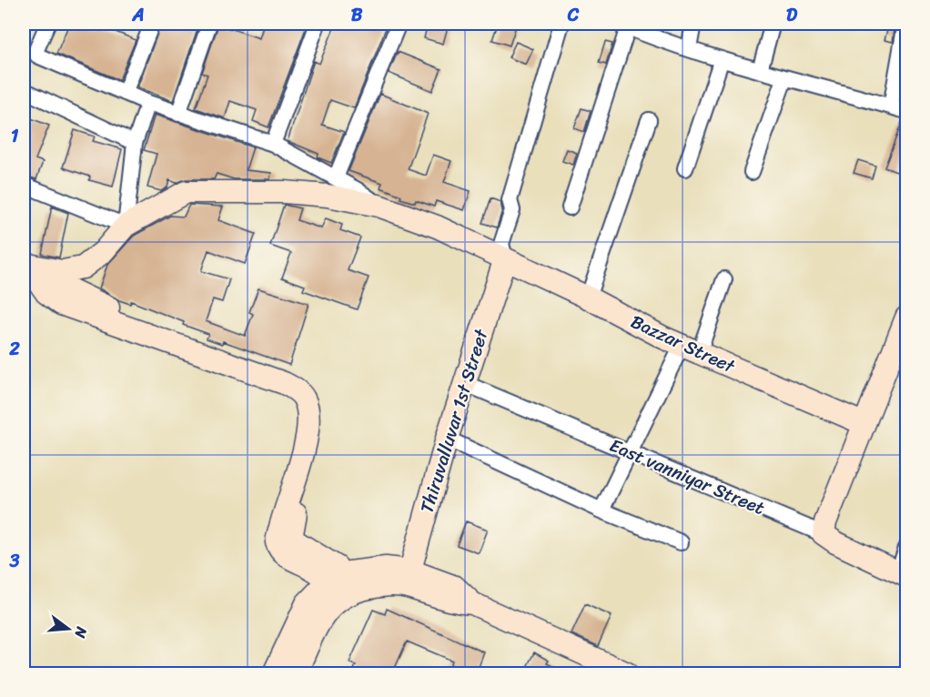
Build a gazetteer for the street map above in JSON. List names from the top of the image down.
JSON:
{
  "streets": {
    "street": ["Bazzar Street", "Thiruvalluvar 1st Street", "East vanniyar Street"]
  },
  "crossings": [
    ["Bazzar Street", "Thiruvalluvar 1st Street"],
    ["Thiruvalluvar 1st Street", "East vanniyar Street"]
  ],
  "north": "right",
  "grid": {
    "columns": [
      "A",
      "B",
      "C",
      "D"
    ],
    "rows": ["1", "2", "3"]
  }
}
